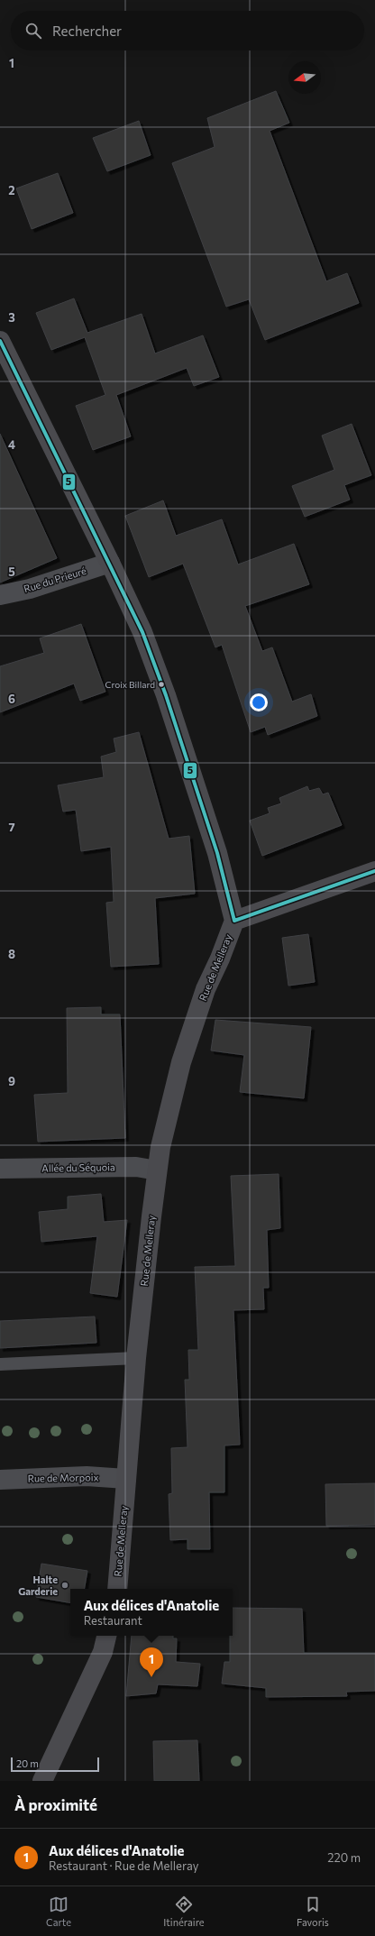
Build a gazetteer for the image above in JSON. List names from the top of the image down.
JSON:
{
  "streets": {
    "street": [
      "Rue du Prieuré",
      "Rue de Melleray",
      "Allée du Séquoia",
      "Rue de Morpoix"
    ]
  },
  "crossings": [
    ["Rue de Melleray", "Allée du Séquoia"],
    ["Rue de Melleray", "Rue de Morpoix"]
  ],
  "places": ["Croix Billard", "Halte Garderie"],
  "lines": ["transit line 5"],
  "scale_bar": "20 m",
  "north": "left",
  "page": {
    "search": "Rechercher",
    "popup": ["Aux délices d'Anatolie", "Restaurant"],
    "pins": "1",
    "scale": "20 m",
    "heading": "À proximité",
    "list": [
      {
        "mark": "1",
        "name": "Aux délices d'Anatolie",
        "note": "Restaurant · Rue de Melleray",
        "value": "220 m"
      }
    ],
    "nav": ["Carte", "Itinéraire", "Favoris"]
  },
  "grid": {
    "rows": [
      "1",
      "2",
      "3",
      "4",
      "5",
      "6",
      "7",
      "8",
      "9"
    ]
  }
}
